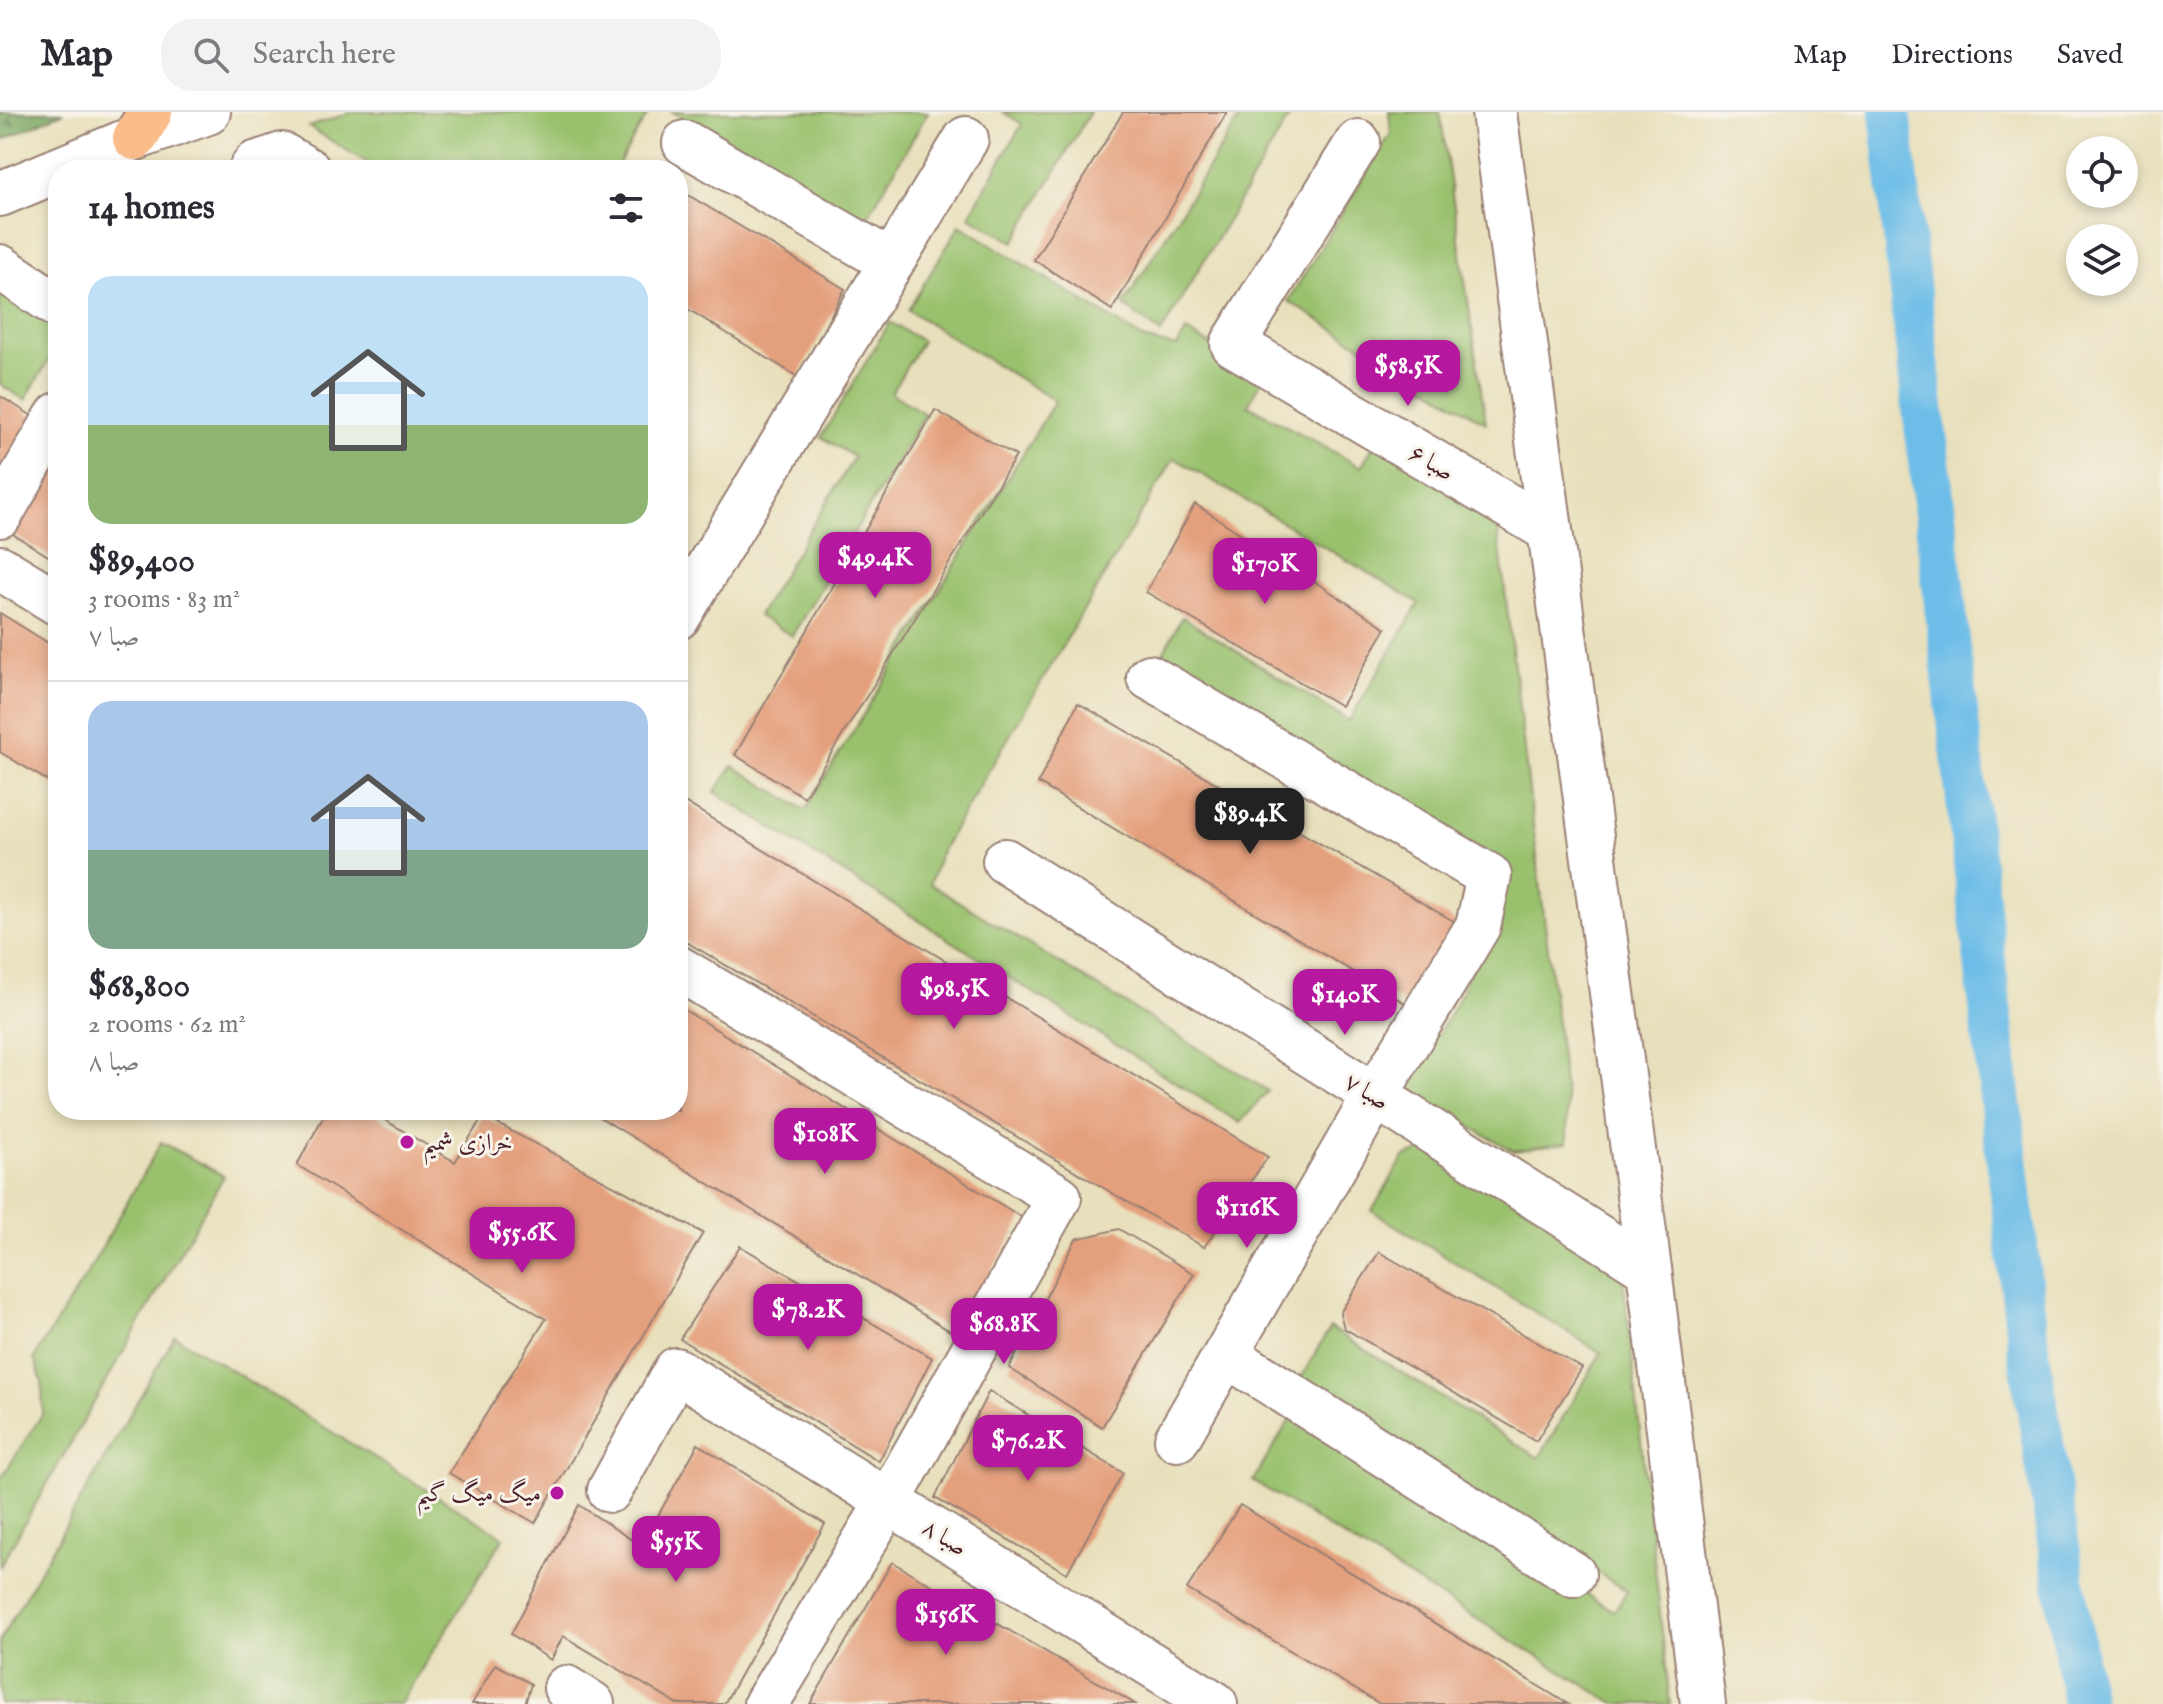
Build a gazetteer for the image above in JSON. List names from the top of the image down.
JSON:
{
  "streets": {
    "street": ["صبا ۶", "صبا ۷", "صبا ۸"]
  },
  "places": ["خرازی شمیم", "میگ میگ گیم"],
  "page": {
    "header": "Map",
    "search": "Search here",
    "nav": ["Map", "Directions", "Saved"],
    "heading": "14 homes",
    "list": [
      {
        "name": "$89,400",
        "note": "3 rooms · 83 m² · صبا ۷"
      },
      {
        "name": "$68,800",
        "note": "2 rooms · 62 m² · صبا ۸"
      }
    ],
    "price": [
      "$58.5K",
      "$49.4K",
      "$170K",
      "$89.4K",
      "$98.5K",
      "$140K",
      "$108K",
      "$116K",
      "$55.6K",
      "$78.2K",
      "$68.8K",
      "$76.2K",
      "$55K",
      "$156K"
    ]
  }
}
